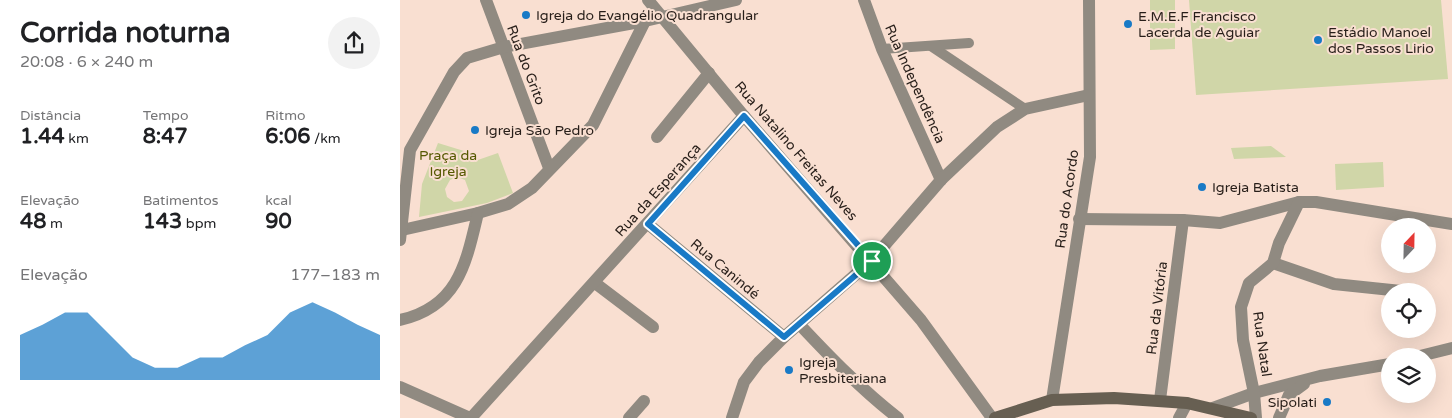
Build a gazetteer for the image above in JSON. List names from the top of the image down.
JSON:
{
  "streets": {
    "street": [
      "Rua do Grito",
      "Rua Independência",
      "Rua Natalino Freitas Neves",
      "Rua da Esperança",
      "Rua do Acordo",
      "Rua Canindé",
      "Rua da Vitória",
      "Rua Natal"
    ]
  },
  "crossings": [
    ["Rua Natalino Freitas Neves", "Rua da Esperança"],
    ["Rua da Esperança", "Rua Canindé"]
  ],
  "parks": ["Praça da Igreja"],
  "places": [
    "Igreja do Evangélio Quadrangular",
    "E.M.E.F Francisco Lacerda de Aguiar",
    "Estádio Manoel dos Passos Lirio",
    "Igreja São Pedro",
    "Igreja Batista",
    "Igreja Presbiteriana",
    "Sipolati"
  ],
  "north": "top",
  "page": {
    "heading": ["Corrida noturna", "20:08 · 6 × 240 m"],
    "stats": [
      ["Distância", "1.44 km"],
      ["Tempo", "8:47"],
      ["Ritmo", "6:06 /km"],
      ["Elevação", "48 m"],
      ["Batimentos", "143 bpm"],
      ["kcal", "90"]
    ],
    "chart": ["Elevação", "177–183 m"]
  }
}
